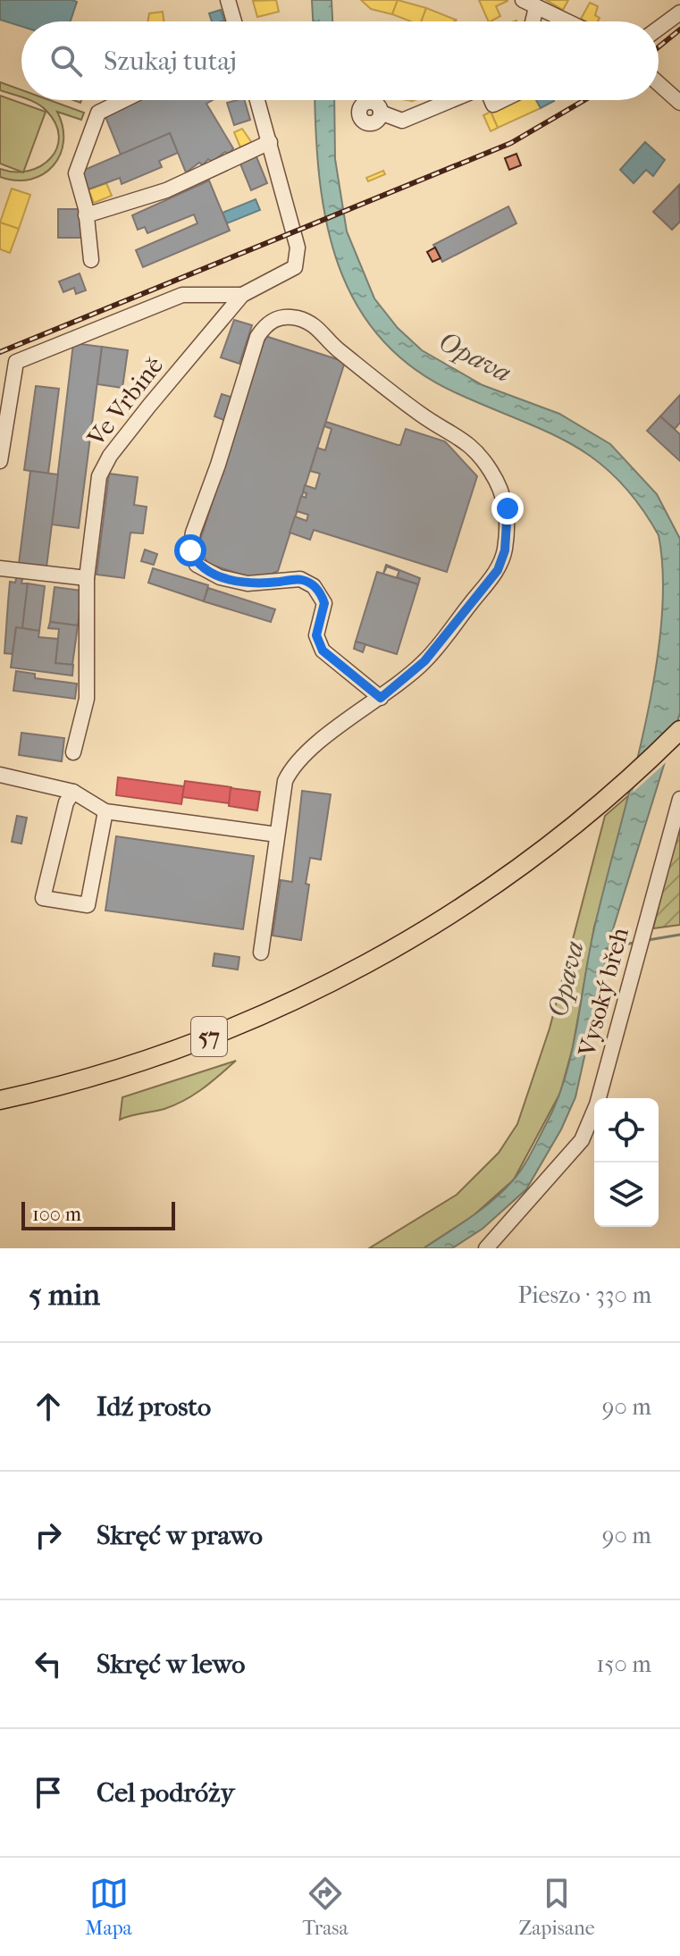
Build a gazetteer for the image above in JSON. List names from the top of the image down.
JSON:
{
  "streets": {
    "main road": ["57"],
    "street": ["Ve Vrbině", "Vysoký břeh"]
  },
  "water": ["Opava"],
  "scale_bar": "100 m",
  "page": {
    "search": "Szukaj tutaj",
    "scale": "100 m",
    "heading": ["5 min", "Pieszo · 330 m"],
    "list": [
      ["Idź prosto", "90 m"],
      ["Skręć w prawo", "90 m"],
      ["Skręć w lewo", "150 m"],
      "Cel podróży"
    ],
    "nav": ["Mapa", "Trasa", "Zapisane"]
  }
}
